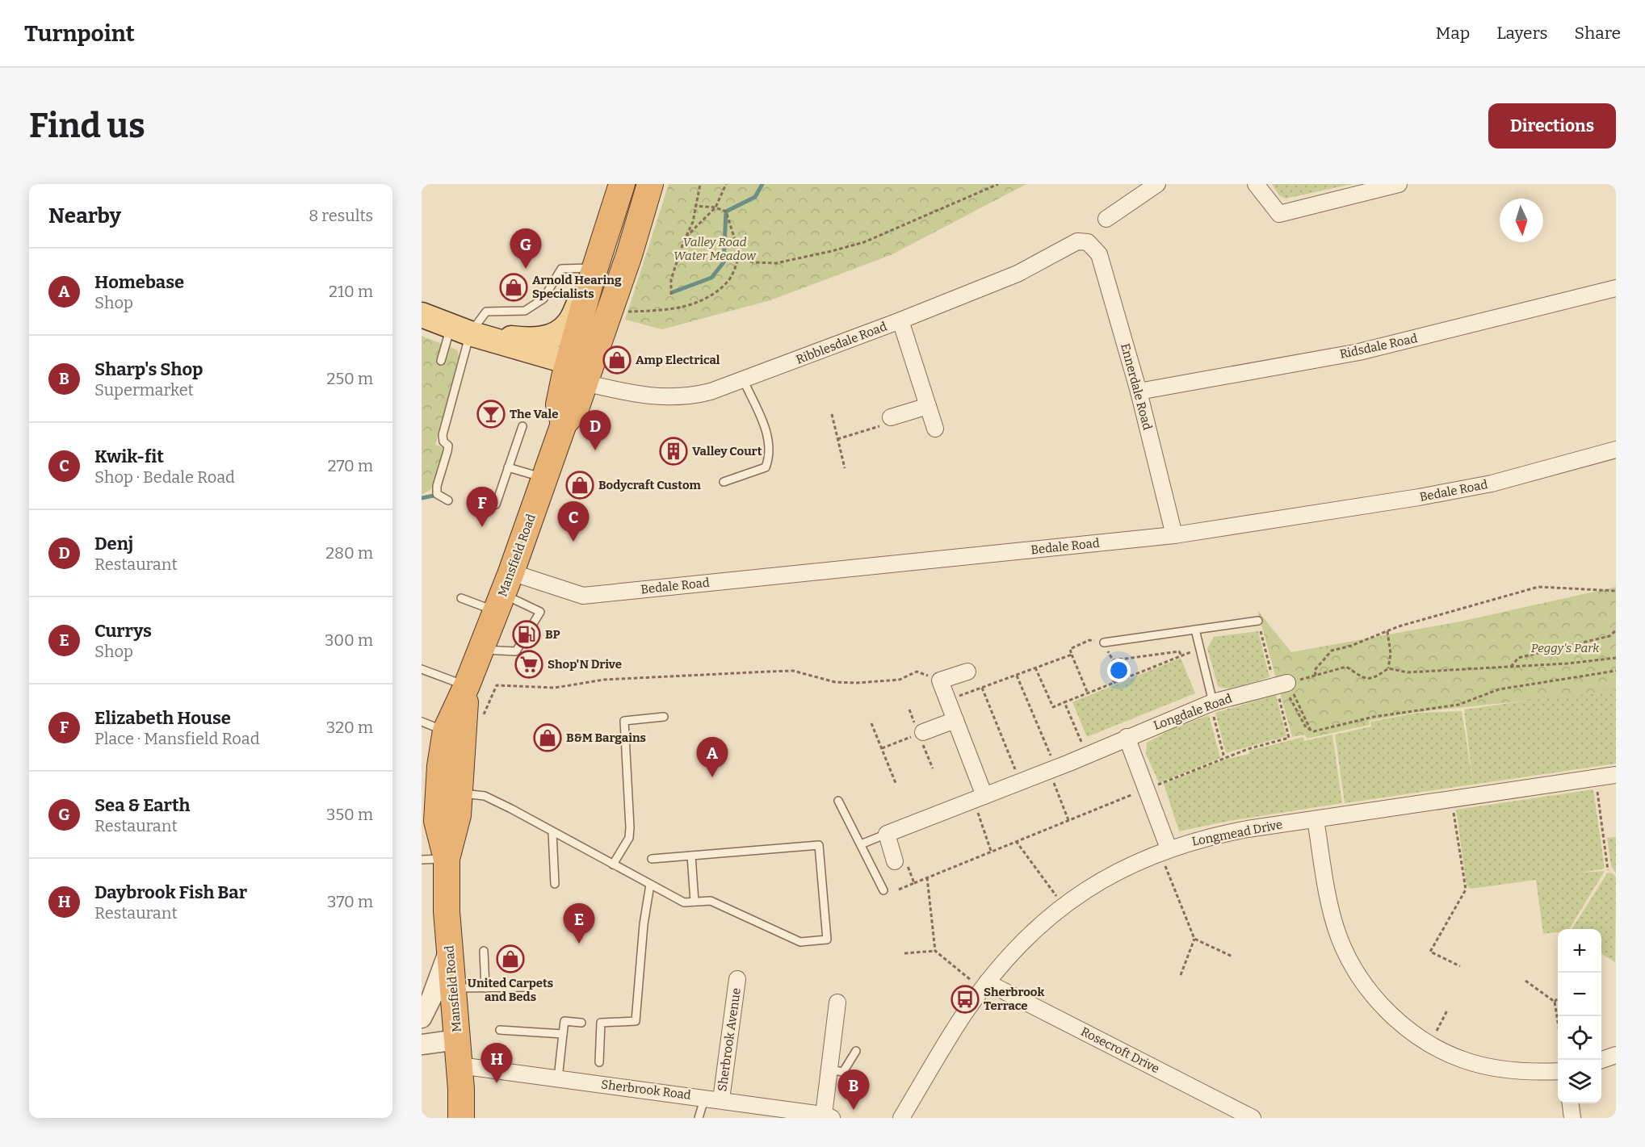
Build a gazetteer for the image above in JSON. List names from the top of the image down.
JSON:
{
  "streets": {
    "highway": ["Mansfield Road"],
    "street": [
      "Ribblesdale Road",
      "Ridsdale Road",
      "Ennerdale Road",
      "Bedale Road",
      "Longdale Road",
      "Longmead Drive",
      "Sherbrook Avenue",
      "Rosecroft Drive",
      "Sherbrook Road"
    ]
  },
  "crossings": [
    ["Ribblesdale Road", "Ennerdale Road"],
    ["Ribblesdale Road", "Mansfield Road"],
    ["Ridsdale Road", "Ennerdale Road"],
    ["Ennerdale Road", "Bedale Road"],
    ["Bedale Road", "Mansfield Road"],
    ["Mansfield Road", "Sherbrook Road"],
    ["Longmead Drive", "Rosecroft Drive"],
    ["Sherbrook Avenue", "Sherbrook Road"]
  ],
  "parks": ["Valley Road Water Meadow", "Peggy's Park"],
  "places": {
    "shop": [
      "Arnold Hearing Specialists",
      "Amp Electrical",
      "Bodycraft Custom",
      "B&M Bargains",
      "United Carpets and Beds"
    ],
    "bar": ["The Vale"],
    "building": ["Valley Court"],
    "fuel station": ["BP"],
    "supermarket": ["Shop'N Drive"],
    "bus stop": ["Sherbrook Terrace"]
  },
  "north": "bottom",
  "page": {
    "header": "Turnpoint",
    "nav": ["Map", "Layers", "Share"],
    "buttons": "Directions",
    "title": "Find us",
    "heading": ["Nearby", "8 results"],
    "pins": [
      "G",
      "D",
      "F",
      "C",
      "A",
      "E",
      "H",
      "B"
    ],
    "list": [
      {
        "mark": "A",
        "name": "Homebase",
        "note": "Shop",
        "value": "210 m"
      },
      {
        "mark": "B",
        "name": "Sharp's Shop",
        "note": "Supermarket",
        "value": "250 m"
      },
      {
        "mark": "C",
        "name": "Kwik-fit",
        "note": "Shop · Bedale Road",
        "value": "270 m"
      },
      {
        "mark": "D",
        "name": "Denj",
        "note": "Restaurant",
        "value": "280 m"
      },
      {
        "mark": "E",
        "name": "Currys",
        "note": "Shop",
        "value": "300 m"
      },
      {
        "mark": "F",
        "name": "Elizabeth House",
        "note": "Place · Mansfield Road",
        "value": "320 m"
      },
      {
        "mark": "G",
        "name": "Sea & Earth",
        "note": "Restaurant",
        "value": "350 m"
      },
      {
        "mark": "H",
        "name": "Daybrook Fish Bar",
        "note": "Restaurant",
        "value": "370 m"
      }
    ],
    "map_buttons": ["+", "−"]
  }
}
